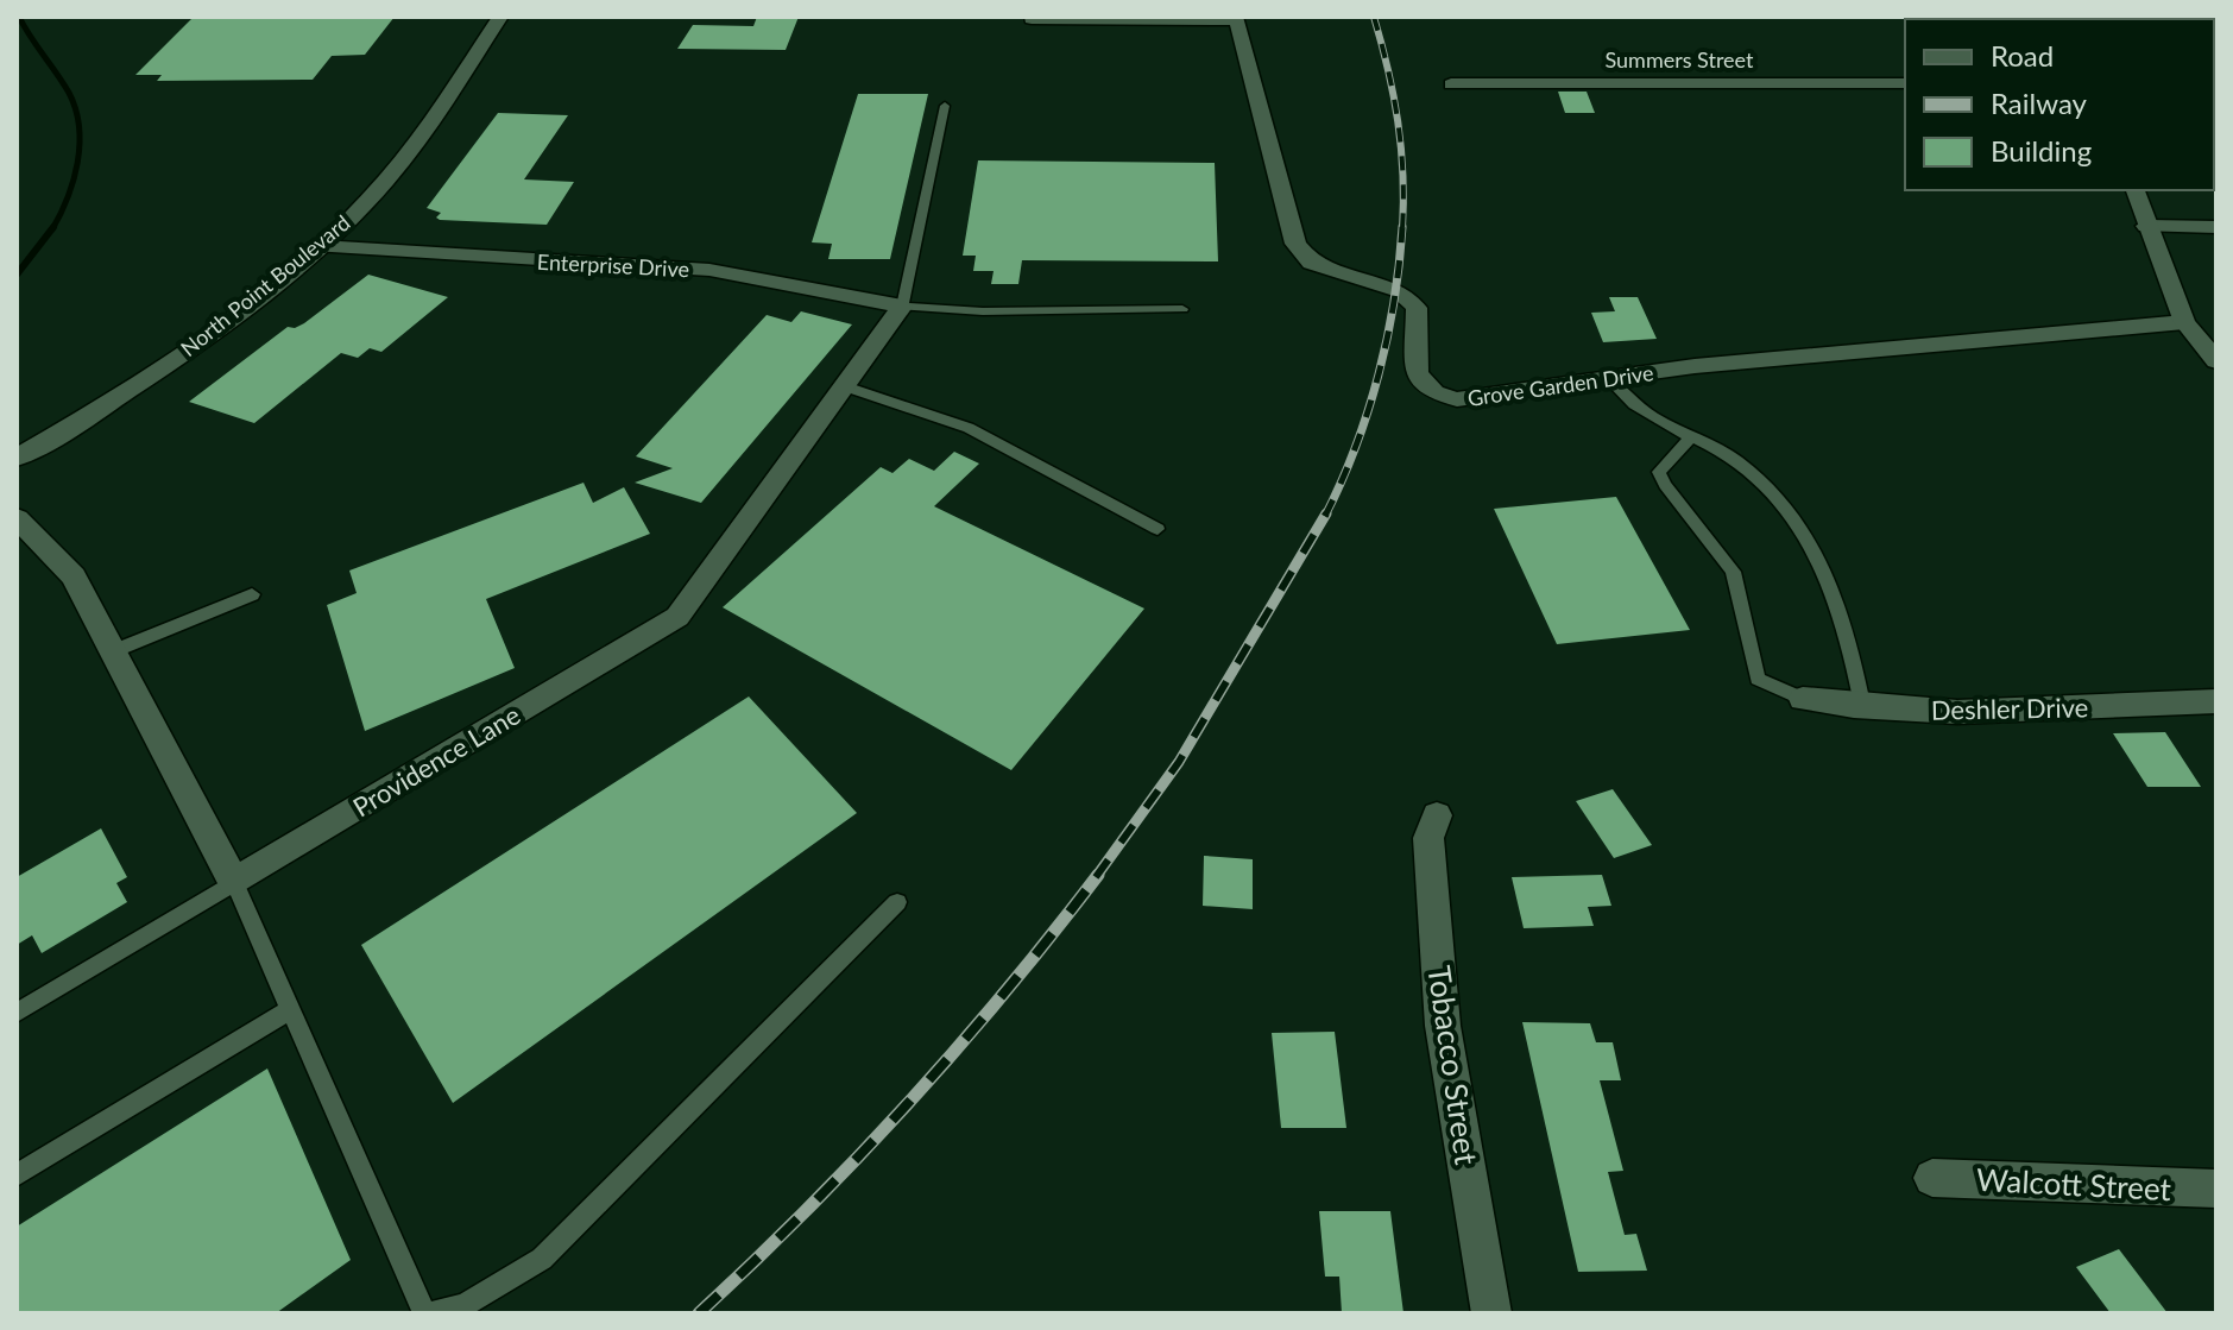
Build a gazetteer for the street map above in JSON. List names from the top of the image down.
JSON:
{
  "streets": {
    "street": [
      "Summers Street",
      "Enterprise Drive",
      "North Point Boulevard",
      "Grove Garden Drive",
      "Deshler Drive",
      "Providence Lane",
      "Tobacco Street",
      "Walcott Street"
    ]
  },
  "crossings": [
    ["Enterprise Drive", "North Point Boulevard"],
    ["Enterprise Drive", "Providence Lane"]
  ],
  "legend": ["Road", "Railway", "Building"]
}
